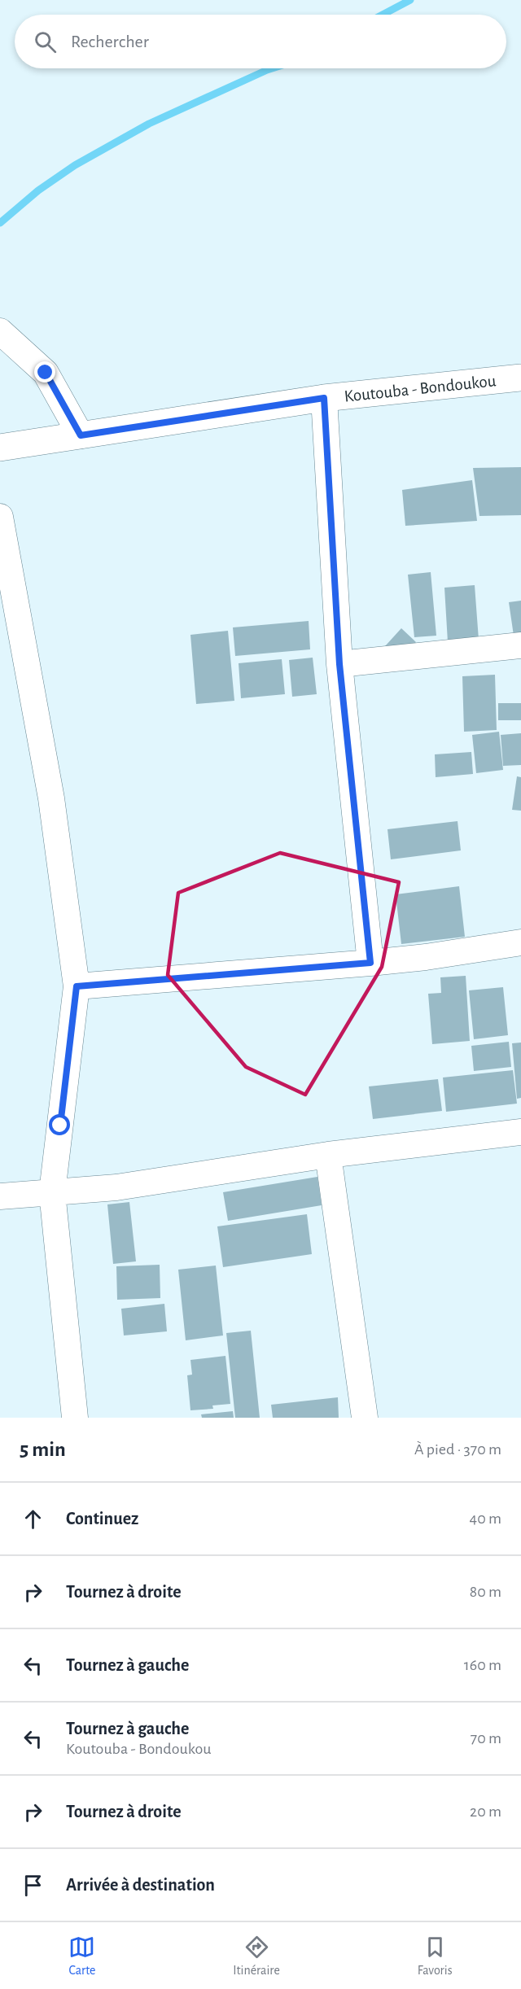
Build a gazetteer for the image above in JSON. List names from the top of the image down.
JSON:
{
  "streets": {
    "main road": ["Koutouba - Bondoukou"]
  },
  "page": {
    "search": "Rechercher",
    "heading": ["5 min", "À pied · 370 m"],
    "list": [
      ["Continuez", "40 m"],
      ["Tournez à droite", "80 m"],
      ["Tournez à gauche", "160 m"],
      ["Tournez à gauche", "Koutouba - Bondoukou", "70 m"],
      ["Tournez à droite", "20 m"],
      "Arrivée à destination"
    ],
    "nav": ["Carte", "Itinéraire", "Favoris"]
  }
}
